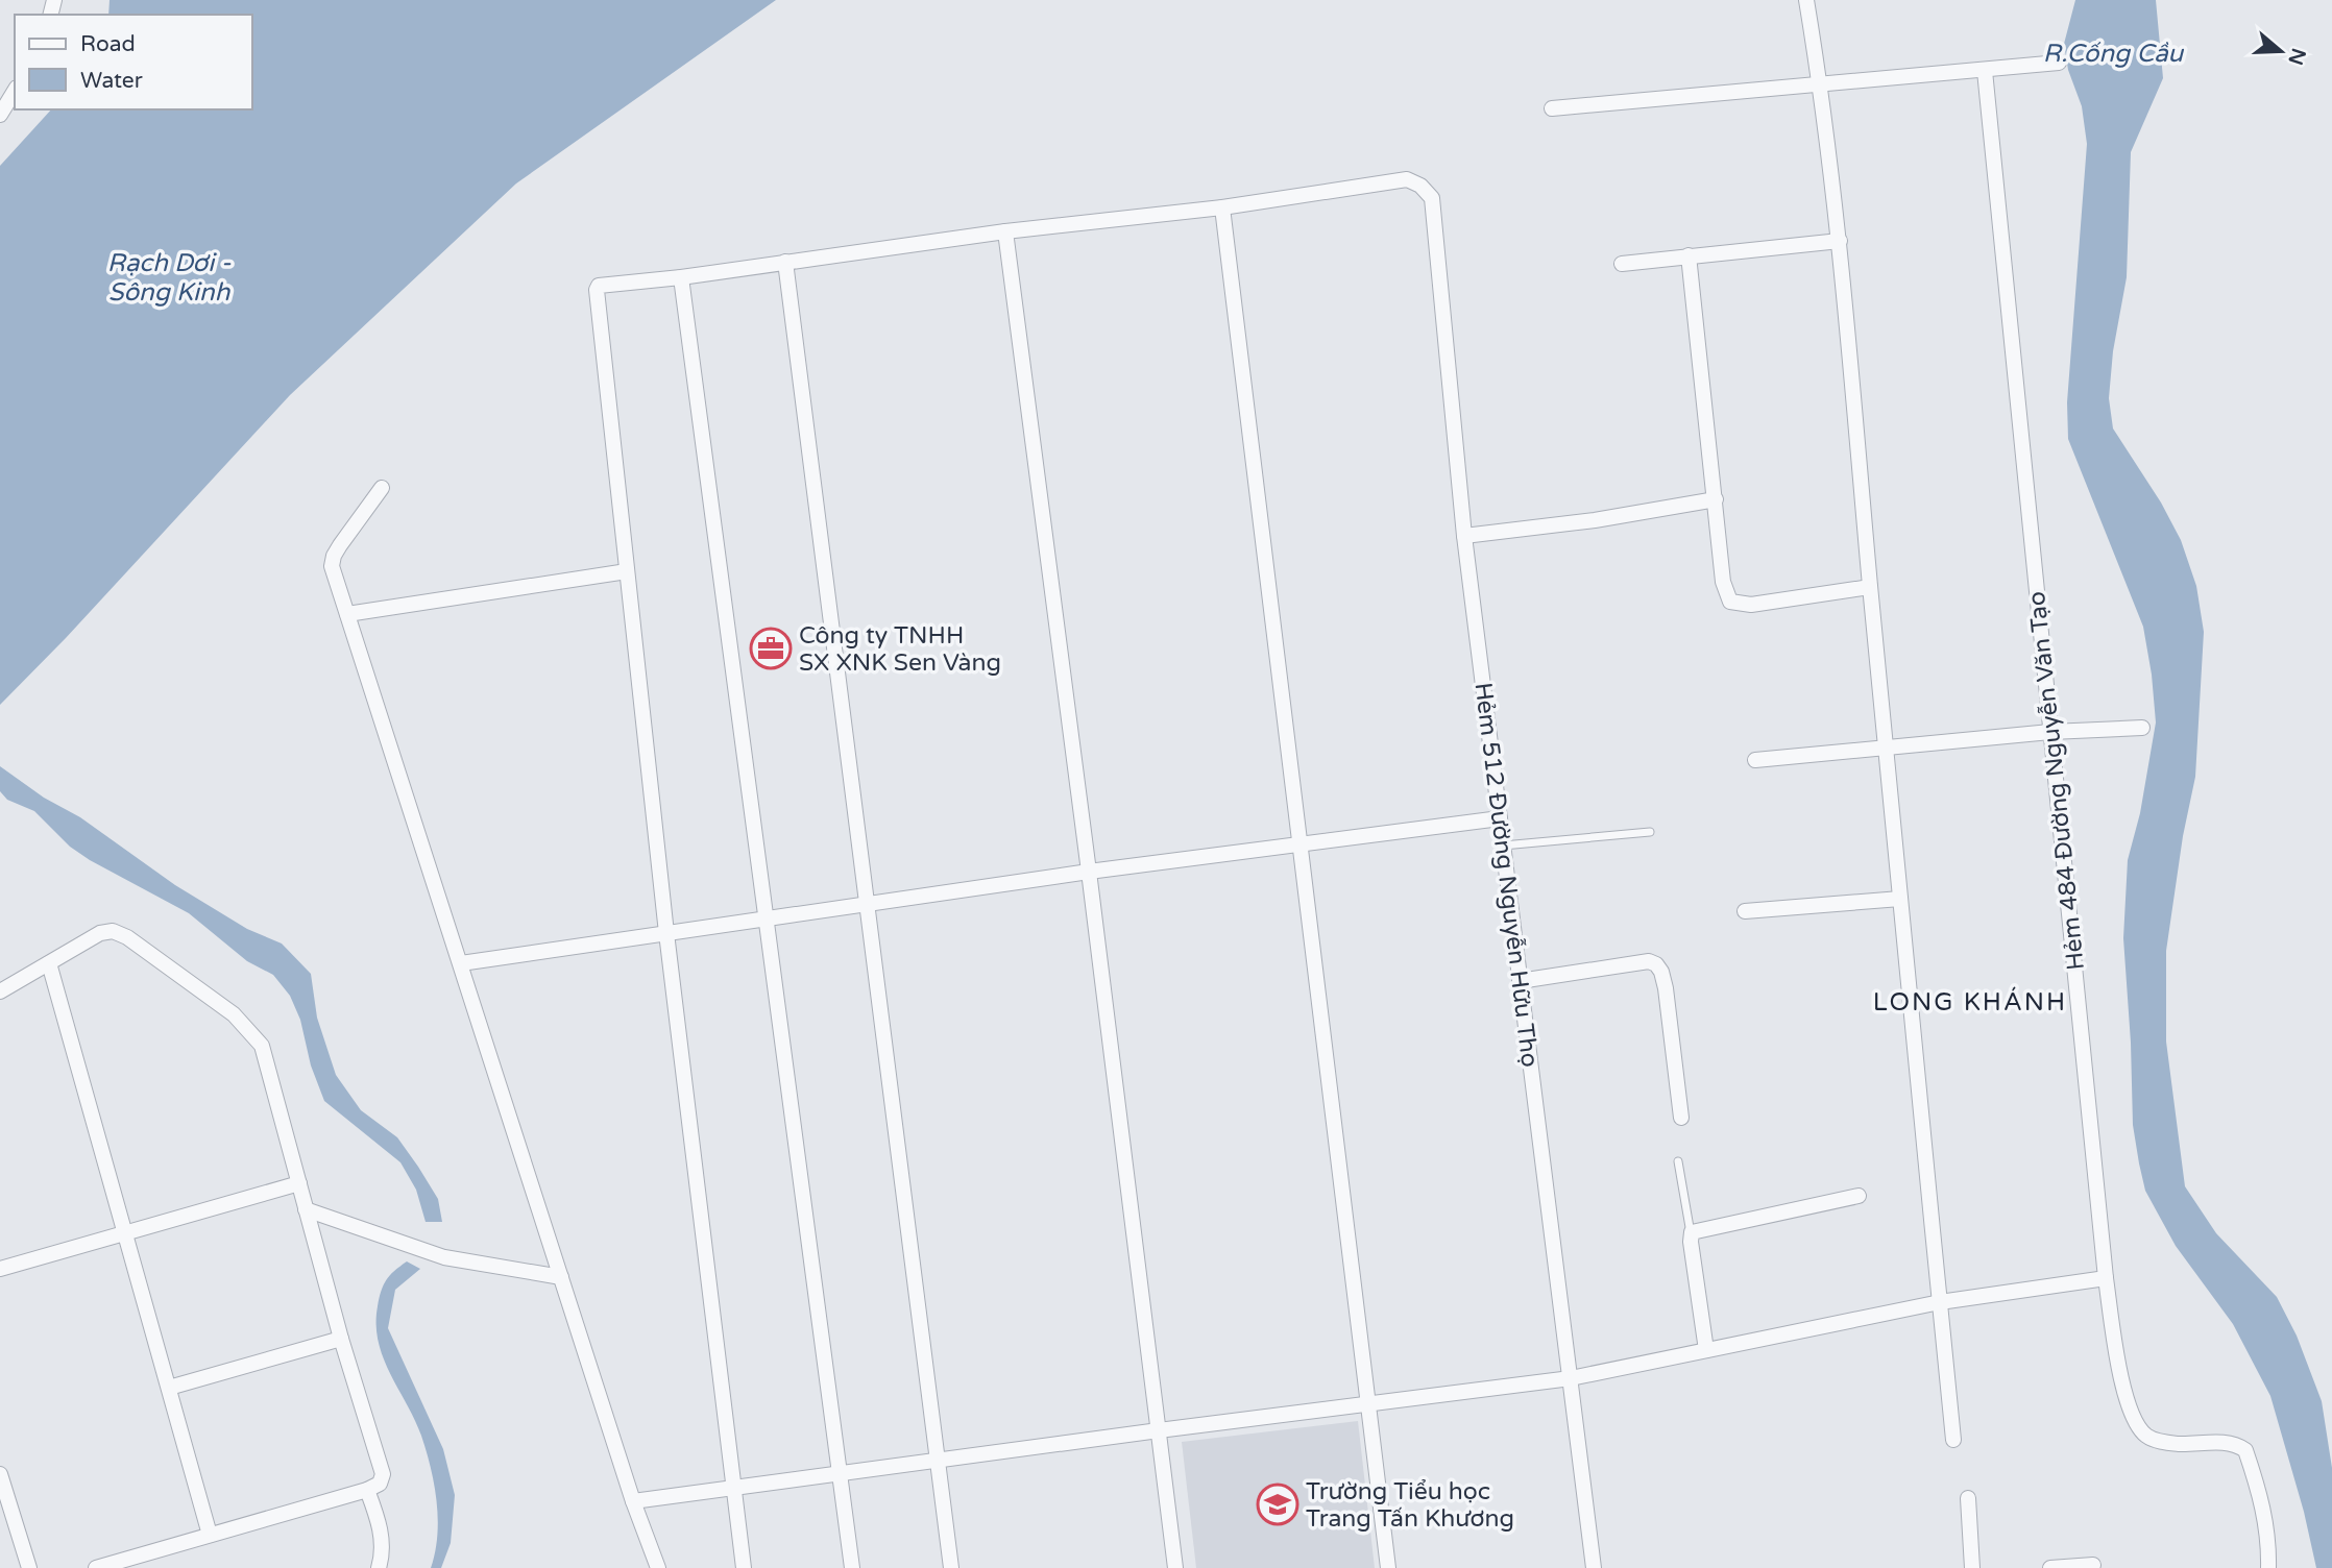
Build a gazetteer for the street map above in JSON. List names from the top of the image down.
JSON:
{
  "streets": {
    "street": ["Hẻm 484 Đường Nguyễn Văn Tạo", "Hẻm 512 Đường Nguyễn Hữu Thọ"]
  },
  "districts": ["LONG KHÁNH"],
  "water": ["R.Cống Cầu", "Rạch Dơi - Sông Kinh"],
  "places": {
    "office": ["Công ty TNHH SX XNK Sen Vàng"],
    "school or university": ["Trường Tiểu học Trang Tấn Khương"]
  },
  "legend": ["Road", "Water"],
  "north": "right"
}
